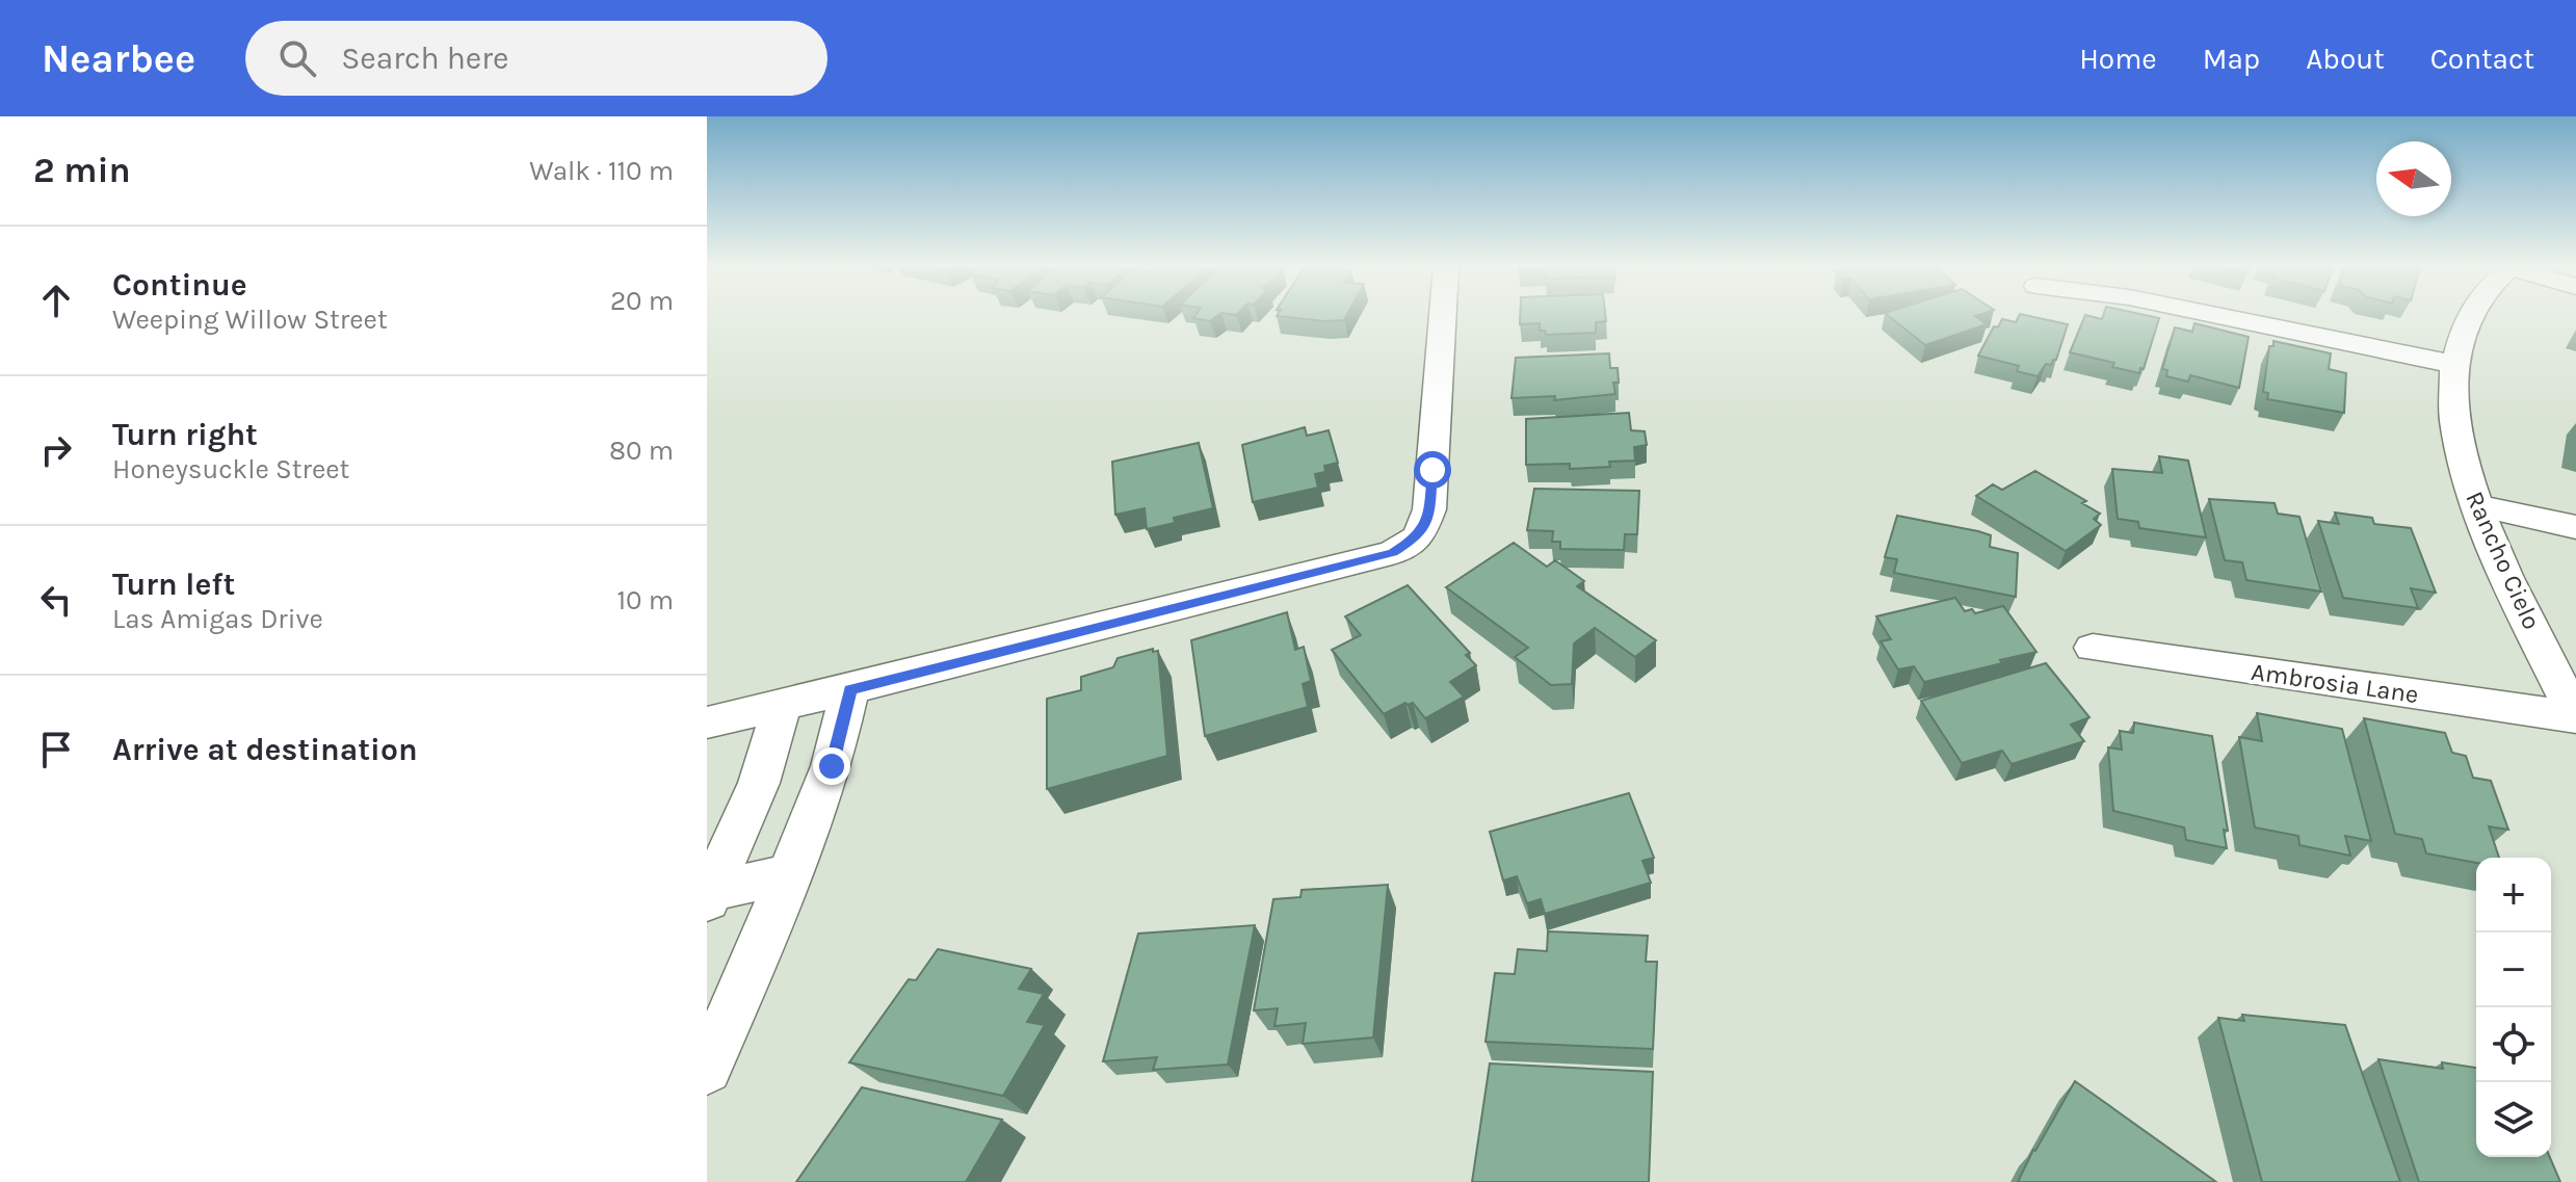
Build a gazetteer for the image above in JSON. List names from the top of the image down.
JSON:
{
  "streets": {
    "street": ["Rancho Cielo", "Ambrosia Lane"]
  },
  "crossings": [
    ["Rancho Cielo", "Ambrosia Lane"]
  ],
  "north": "left",
  "page": {
    "header": "Nearbee",
    "search": "Search here",
    "nav": [
      "Home",
      "Map",
      "About",
      "Contact"
    ],
    "heading": ["2 min", "Walk · 110 m"],
    "list": [
      ["Continue", "Weeping Willow Street", "20 m"],
      ["Turn right", "Honeysuckle Street", "80 m"],
      ["Turn left", "Las Amigas Drive", "10 m"],
      "Arrive at destination"
    ],
    "map_buttons": ["+", "−"]
  }
}
